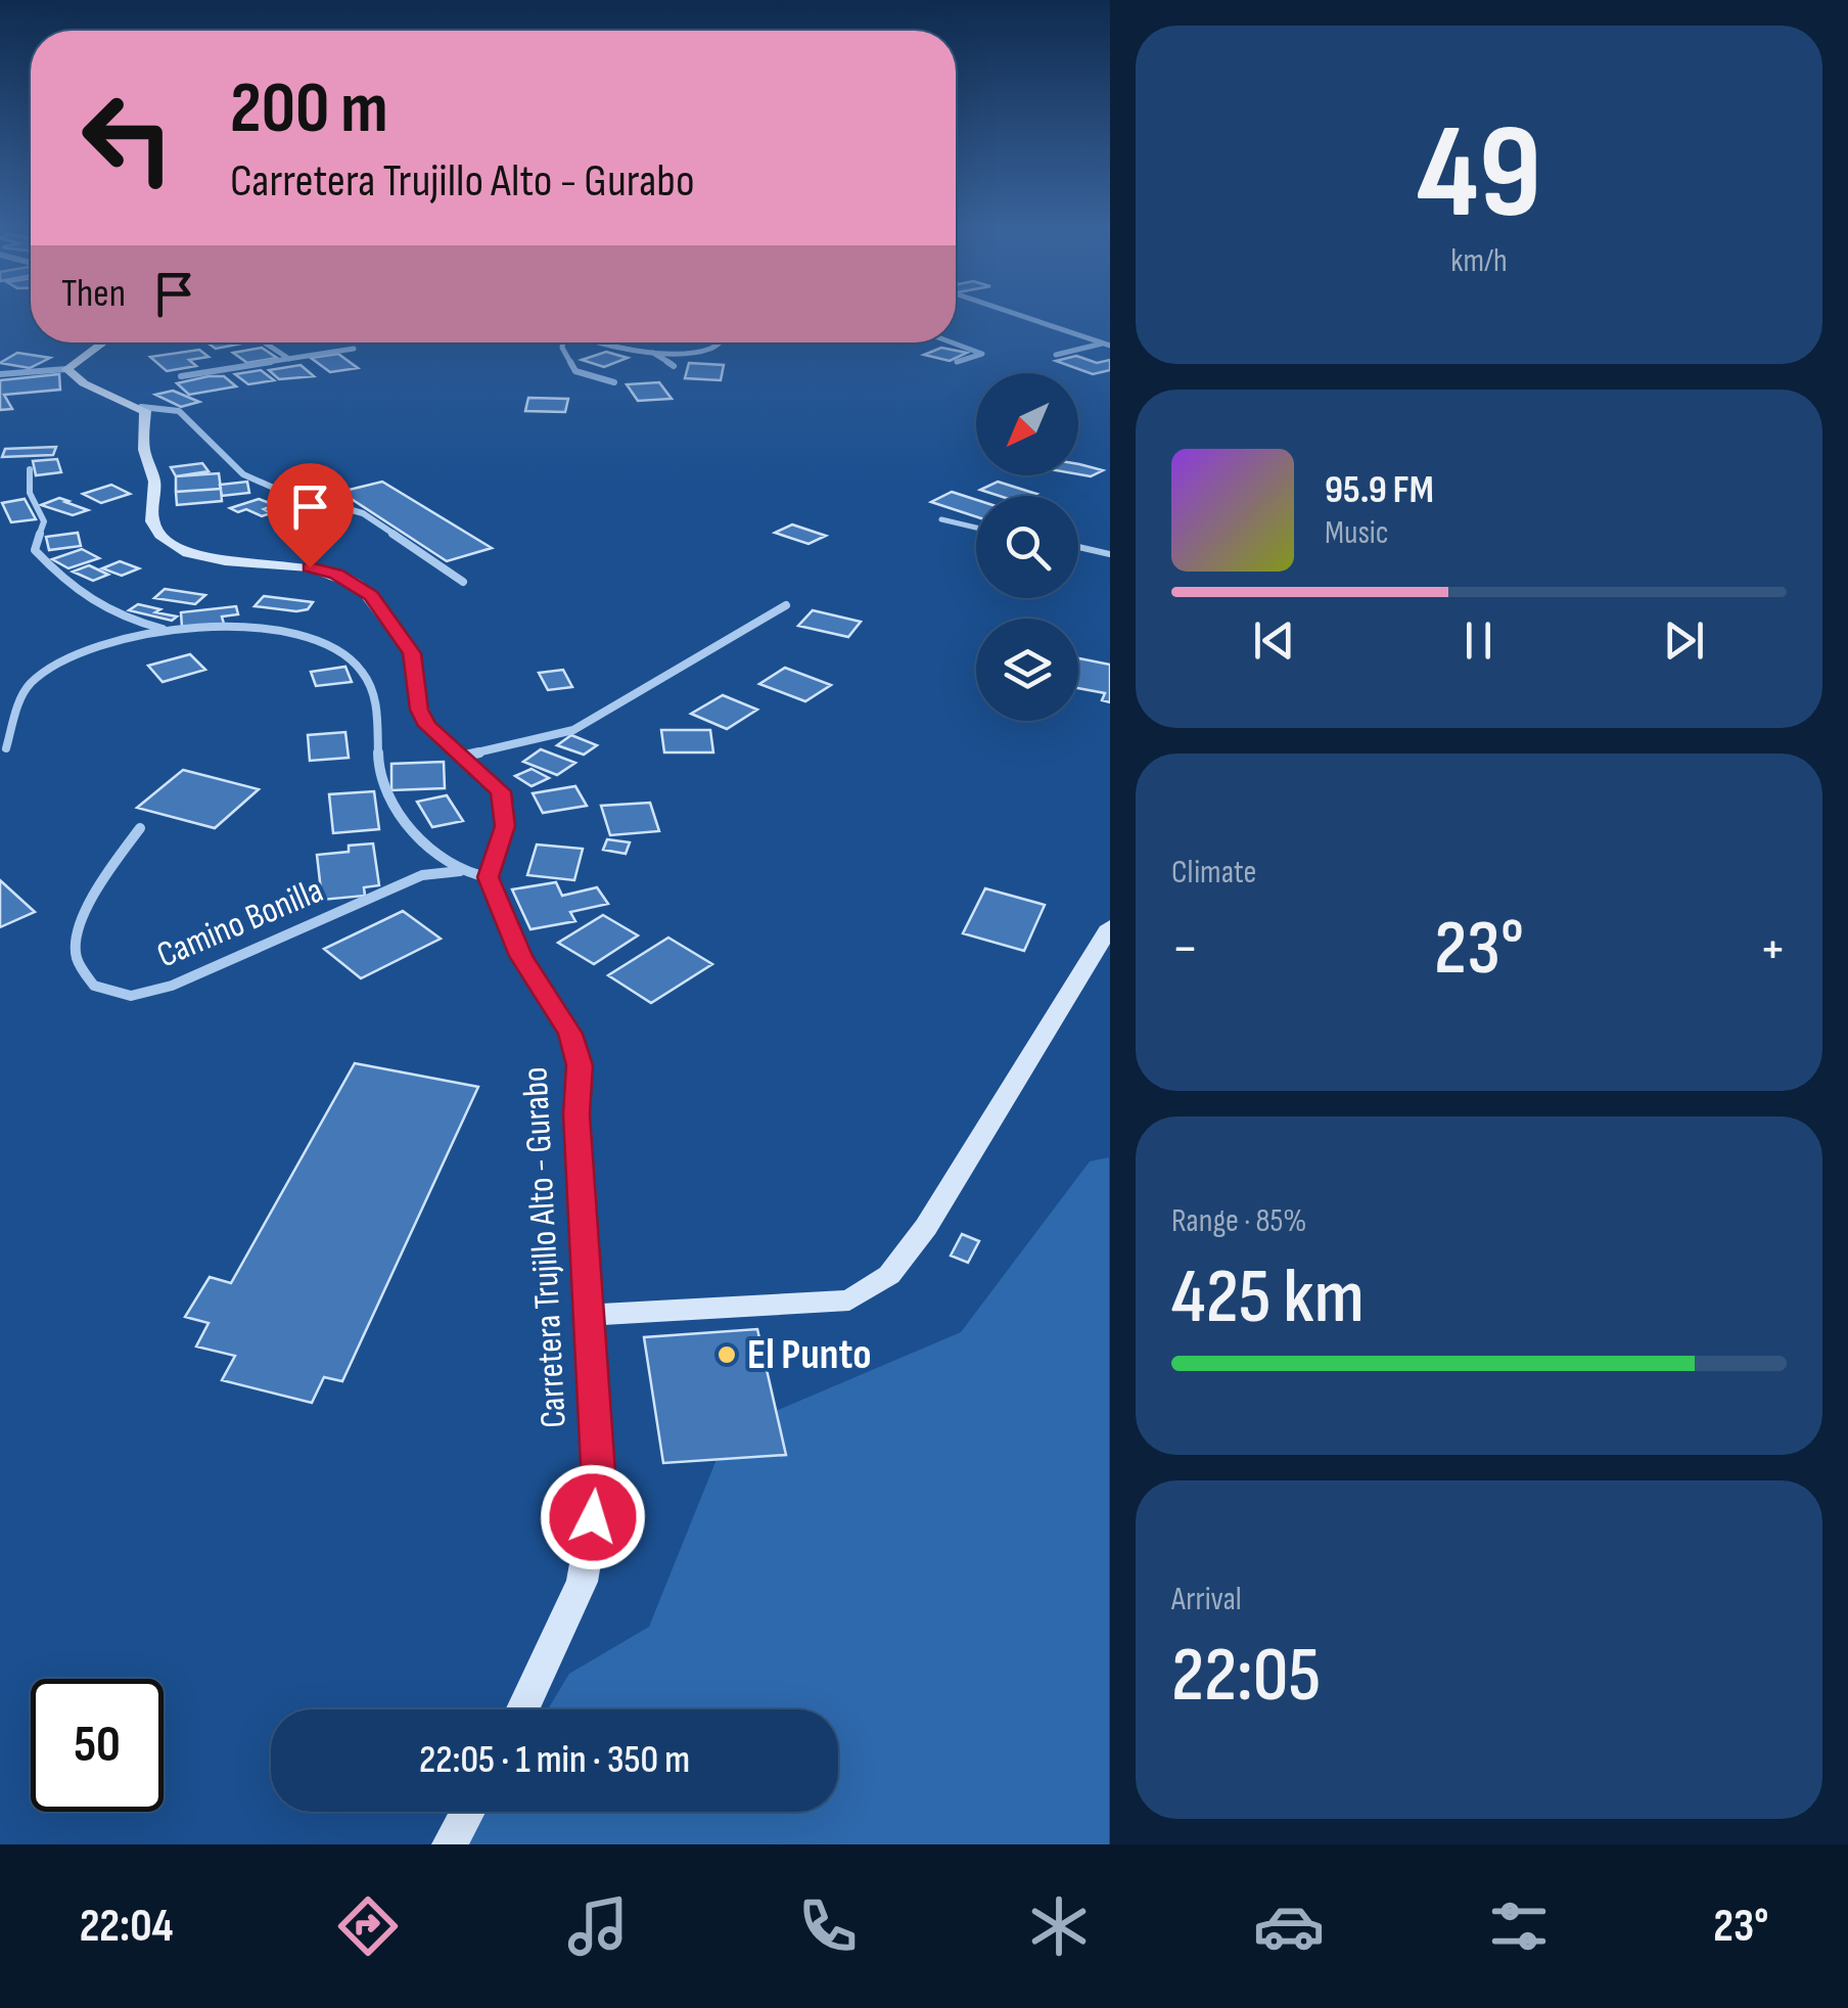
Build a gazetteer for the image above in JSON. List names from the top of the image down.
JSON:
{
  "streets": {
    "main road": ["Carretera Trujillo Alto - Gurabo"],
    "street": ["Camino Bonilla"]
  },
  "places": ["El Punto"],
  "north": "bottom left",
  "page": {
    "tile": [
      ["49", "km/h"],
      "Climate",
      ["Range · 85%", "425 km"],
      ["Arrival", "22:05"]
    ],
    "turn": ["200 m", "Carretera Trujillo Alto - Gurabo"],
    "then": "Then",
    "song": ["95.9 FM", "Music"],
    "heat": ["−", "23°", "+"],
    "limit": "50",
    "trip": "22:05 · 1 min · 350 m",
    "tabs": ["22:04", "23°"]
  }
}
